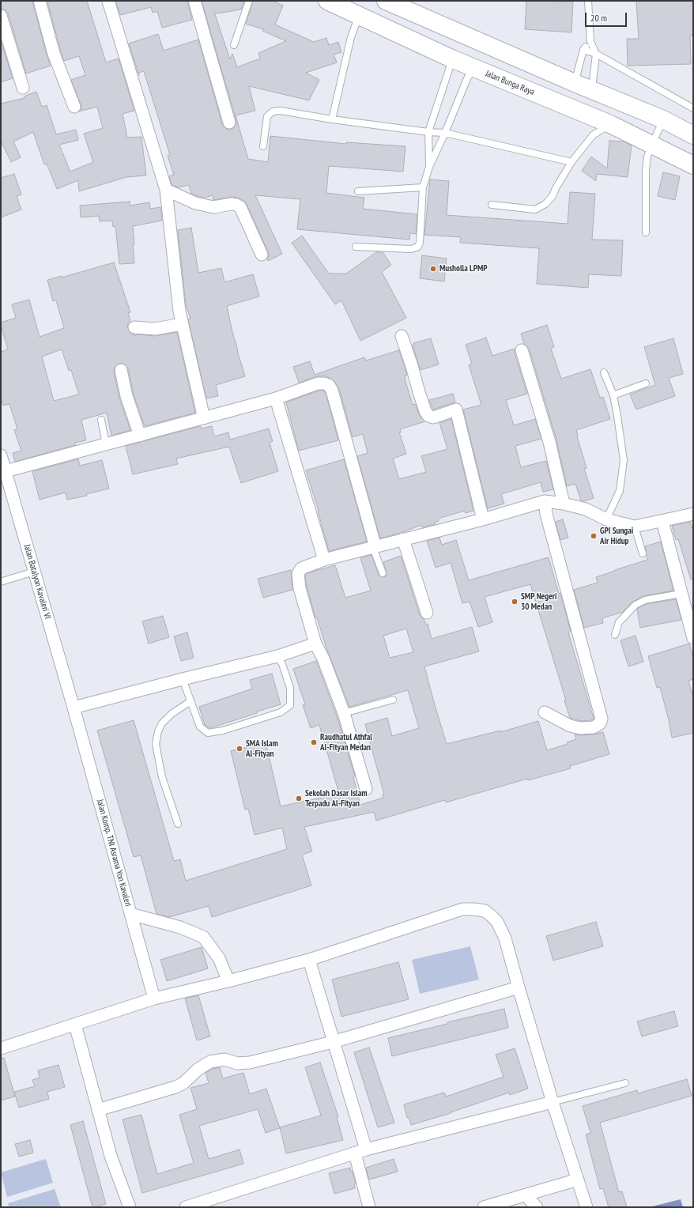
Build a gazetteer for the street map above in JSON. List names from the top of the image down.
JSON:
{
  "streets": {
    "main road": ["Jalan Bunga Raya"],
    "street": ["Jalan Batalyon Kavaleri VI", "Jalan Komp. TNI Asrama Yon Kavaleri"]
  },
  "crossings": [
    ["Jalan Batalyon Kavaleri VI", "Jalan Komp. TNI Asrama Yon Kavaleri"]
  ],
  "places": [
    "Musholla LPMP",
    "GPI Sungai Air Hidup",
    "SMP Negeri 30 Medan",
    "Raudhatul Athfal Al-Fityan Medan",
    "SMA Islam Al-Fityan",
    "Sekolah Dasar Islam Terpadu Al-Fityan"
  ],
  "scale_bar": "20 m"
}
